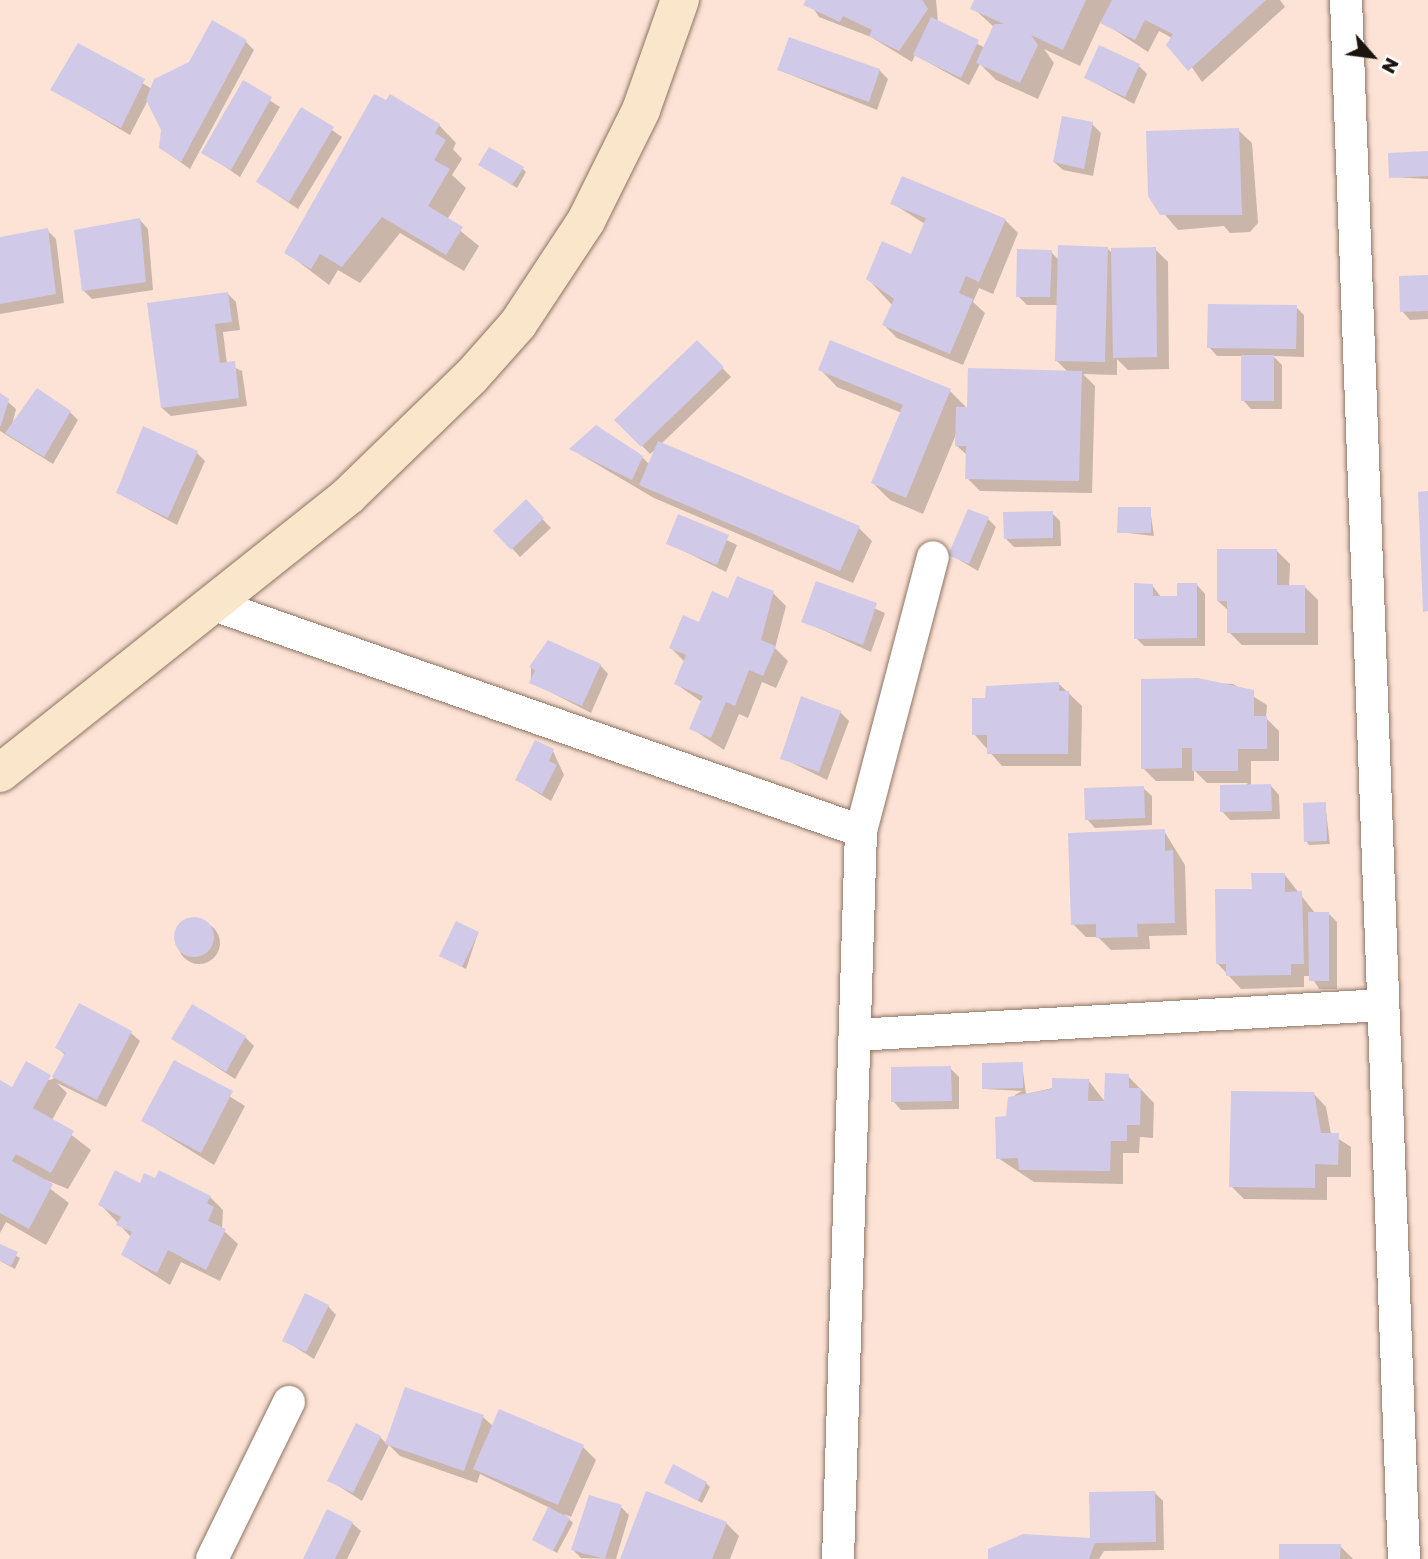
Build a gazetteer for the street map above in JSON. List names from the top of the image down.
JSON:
{
  "north": "bottom right"
}
